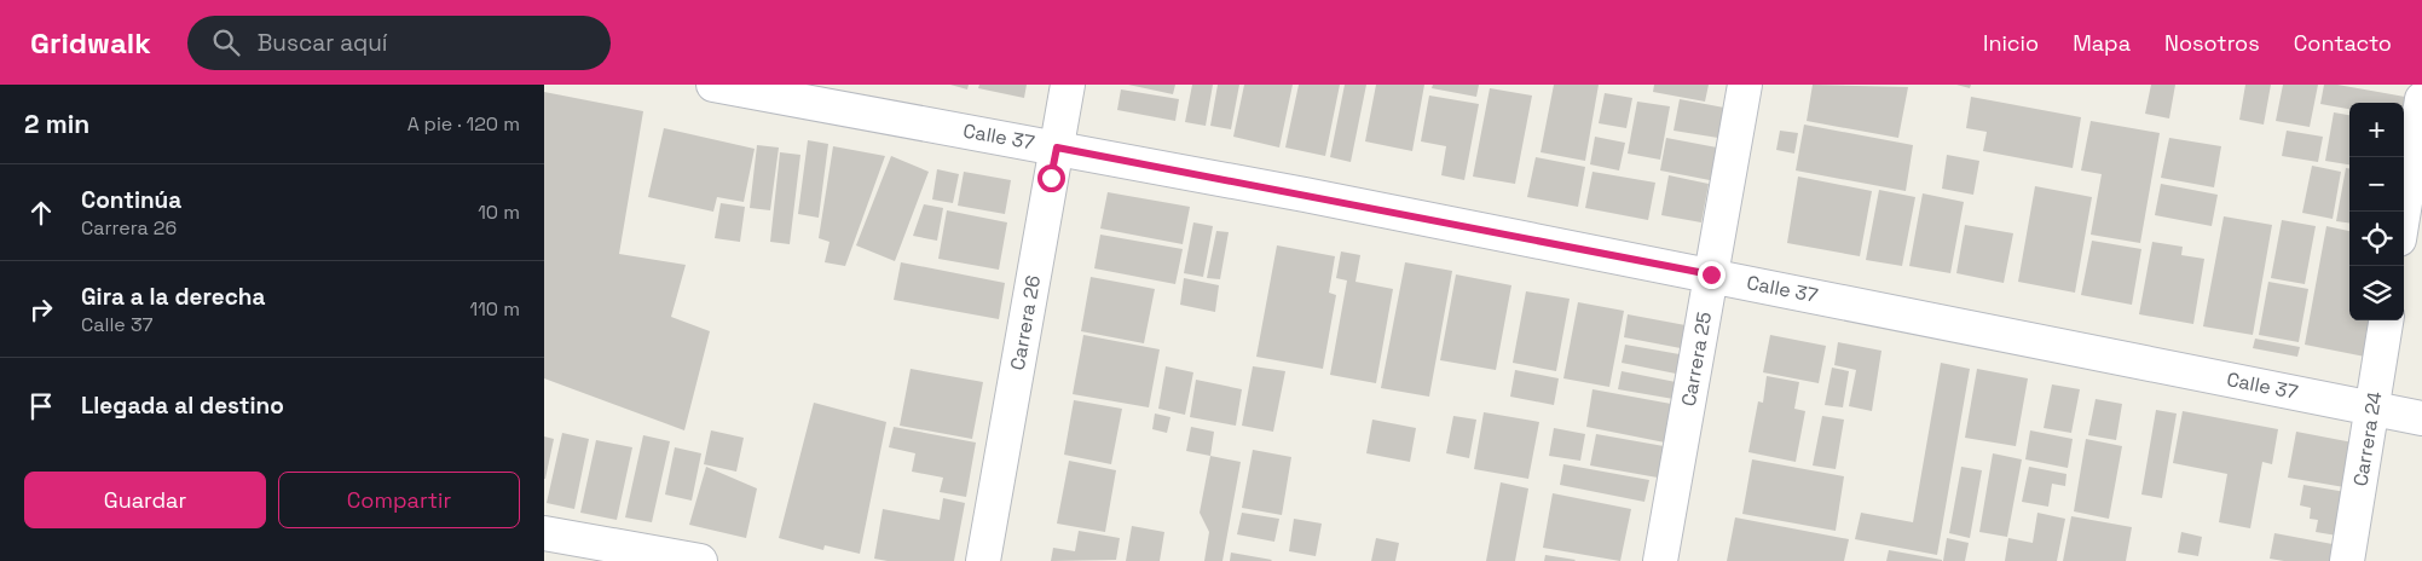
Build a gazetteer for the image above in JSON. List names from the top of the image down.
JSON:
{
  "streets": {
    "street": [
      "Calle 37",
      "Carrera 26",
      "Carrera 25",
      "Carrera 24"
    ]
  },
  "crossings": [
    ["Calle 37", "Carrera 26"],
    ["Calle 37", "Carrera 25"],
    ["Calle 37", "Carrera 24"]
  ],
  "page": {
    "header": "Gridwalk",
    "search": "Buscar aquí",
    "nav": [
      "Inicio",
      "Mapa",
      "Nosotros",
      "Contacto"
    ],
    "heading": ["2 min", "A pie · 120 m"],
    "map_buttons": ["+", "−"],
    "list": [
      ["Continúa", "Carrera 26", "10 m"],
      ["Gira a la derecha", "Calle 37", "110 m"],
      "Llegada al destino"
    ],
    "buttons": ["Guardar", "Compartir"]
  }
}
